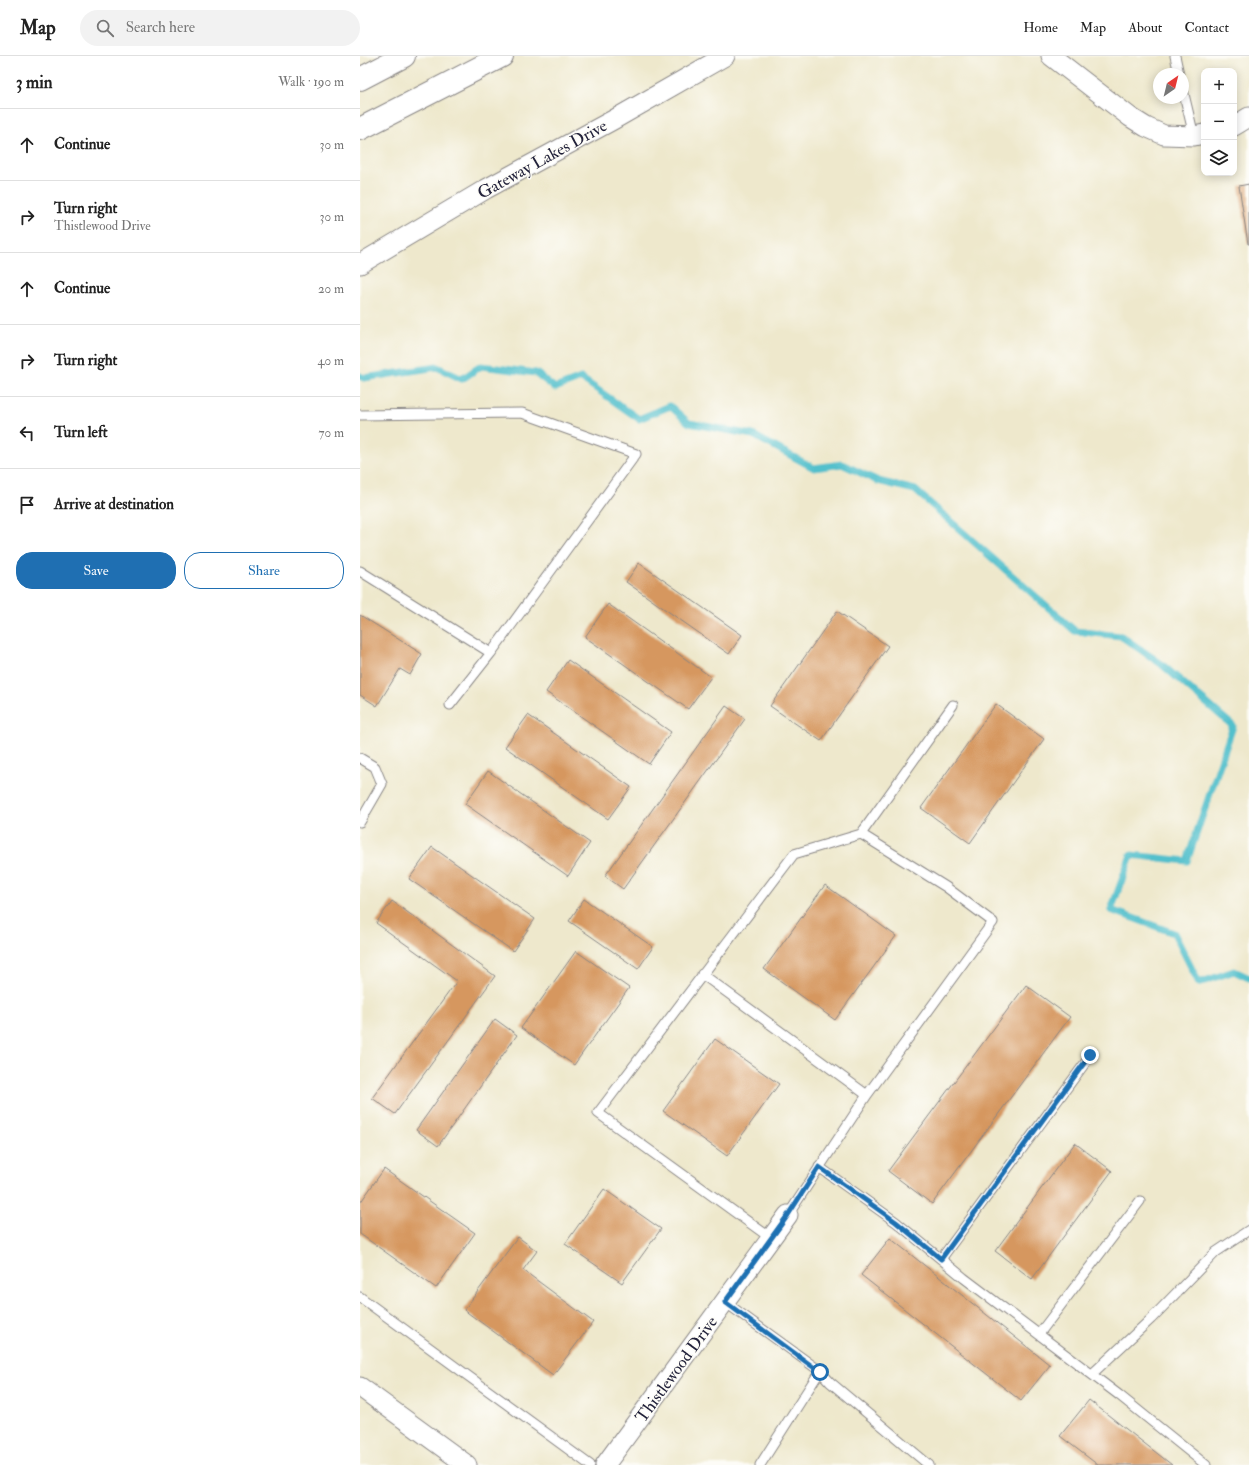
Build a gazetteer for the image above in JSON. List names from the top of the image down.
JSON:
{
  "streets": {
    "street": ["Gateway Lakes Drive", "Thistlewood Drive"]
  },
  "north": "top right",
  "page": {
    "header": "Map",
    "search": "Search here",
    "nav": [
      "Home",
      "Map",
      "About",
      "Contact"
    ],
    "heading": ["3 min", "Walk · 190 m"],
    "map_buttons": ["+", "−"],
    "list": [
      ["Continue", "30 m"],
      ["Turn right", "Thistlewood Drive", "30 m"],
      ["Continue", "20 m"],
      ["Turn right", "40 m"],
      ["Turn left", "70 m"],
      "Arrive at destination"
    ],
    "buttons": ["Save", "Share"]
  }
}
